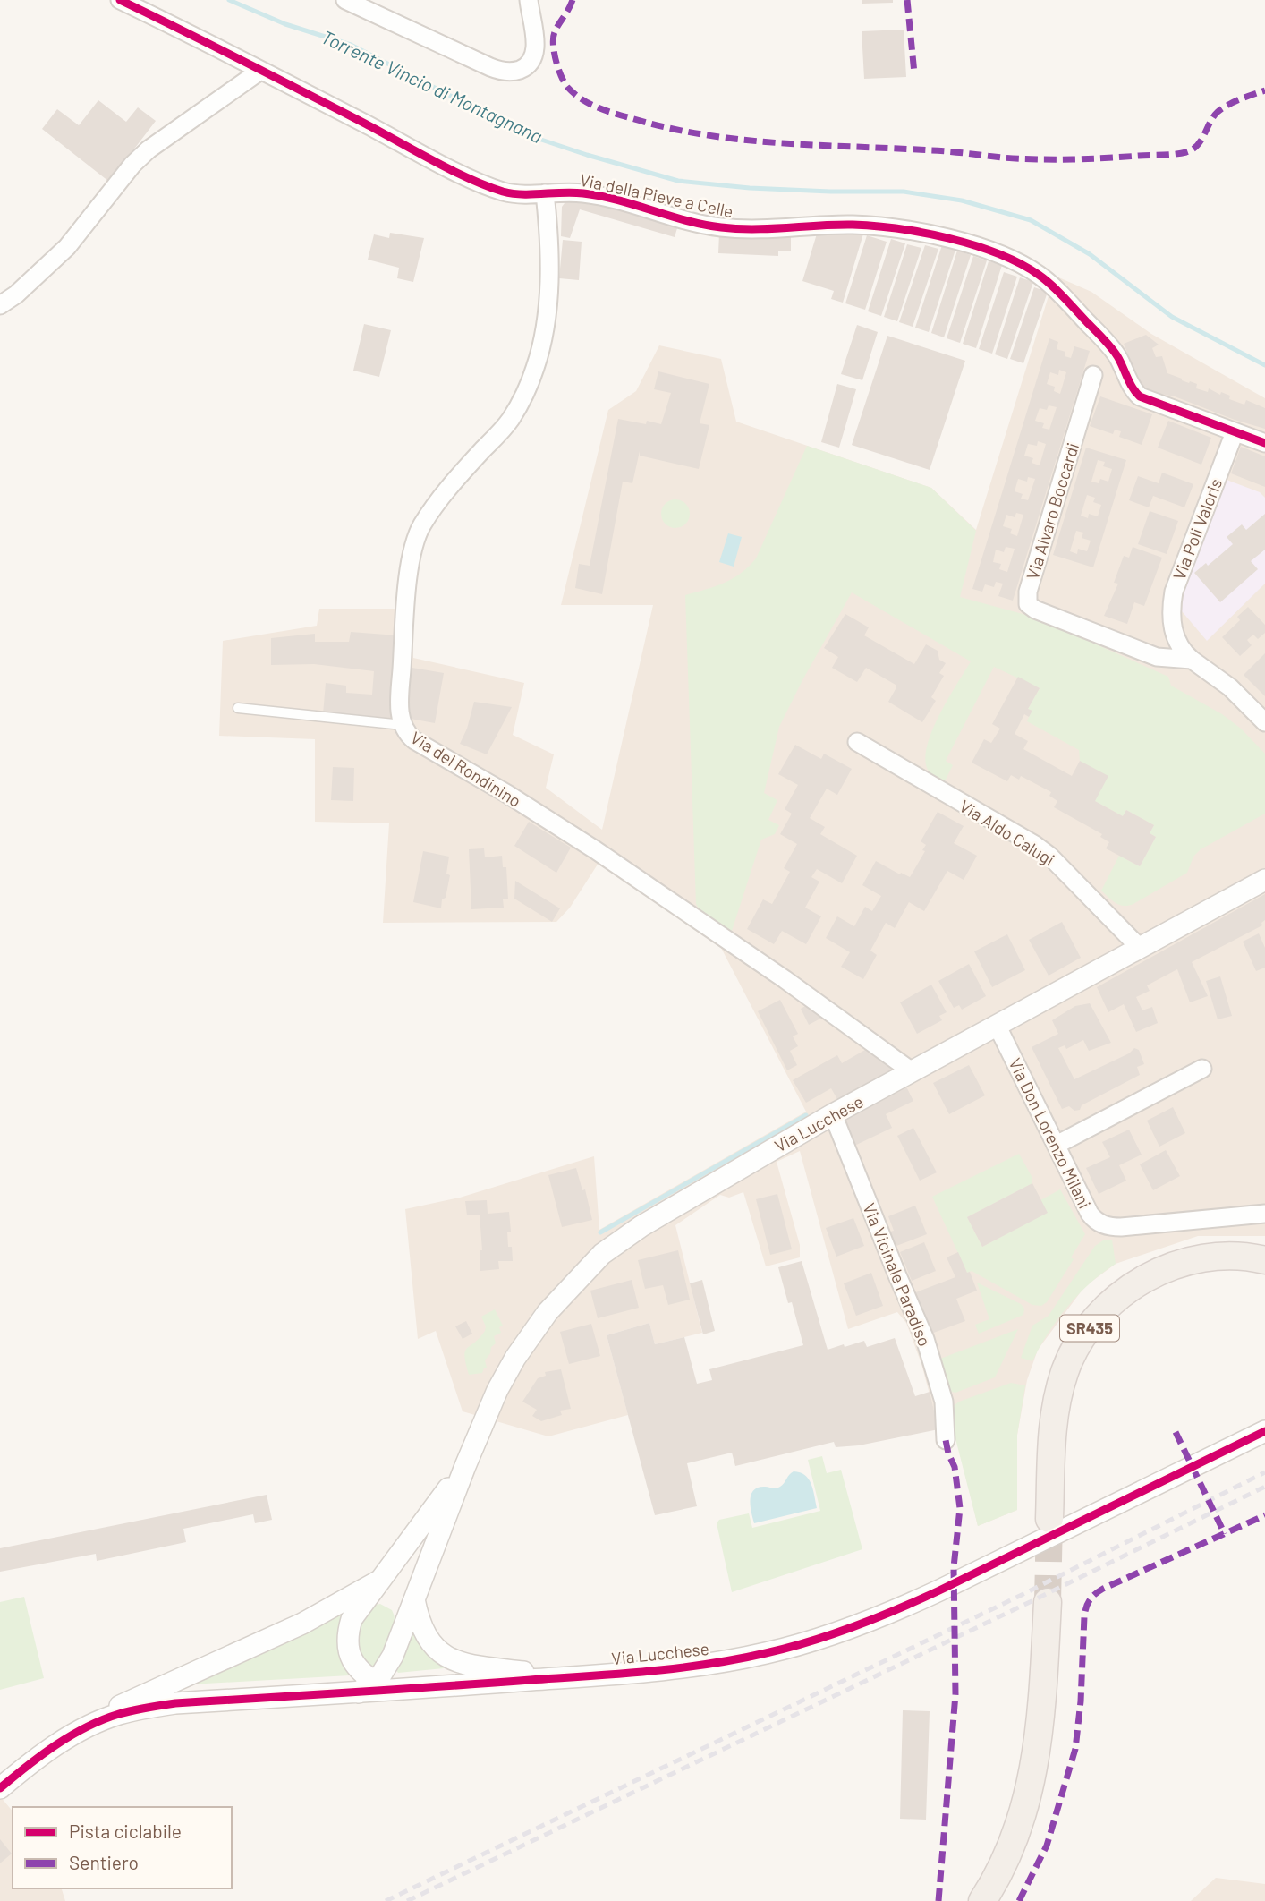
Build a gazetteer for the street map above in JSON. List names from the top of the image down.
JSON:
{
  "streets": {
    "main road": ["SR435"],
    "street": [
      "Via della Pieve a Celle",
      "Via Alvaro Boccardi",
      "Via Poli Valoris",
      "Via del Rondinino",
      "Via Aldo Calugi",
      "Via Lucchese",
      "Via Don Lorenzo Milani",
      "Via Vicinale Paradiso"
    ]
  },
  "crossings": [
    ["Via della Pieve a Celle", "Via Poli Valoris"],
    ["Via della Pieve a Celle", "Via del Rondinino"],
    ["Via Alvaro Boccardi", "Via Poli Valoris"],
    ["Via del Rondinino", "Via Lucchese"],
    ["Via Aldo Calugi", "Via Lucchese"],
    ["Via Lucchese", "Via Don Lorenzo Milani"],
    ["Via Lucchese", "Via Vicinale Paradiso"]
  ],
  "water": ["Torrente Vincio di Montagnana"],
  "legend": ["Pista ciclabile", "Sentiero"]
}
